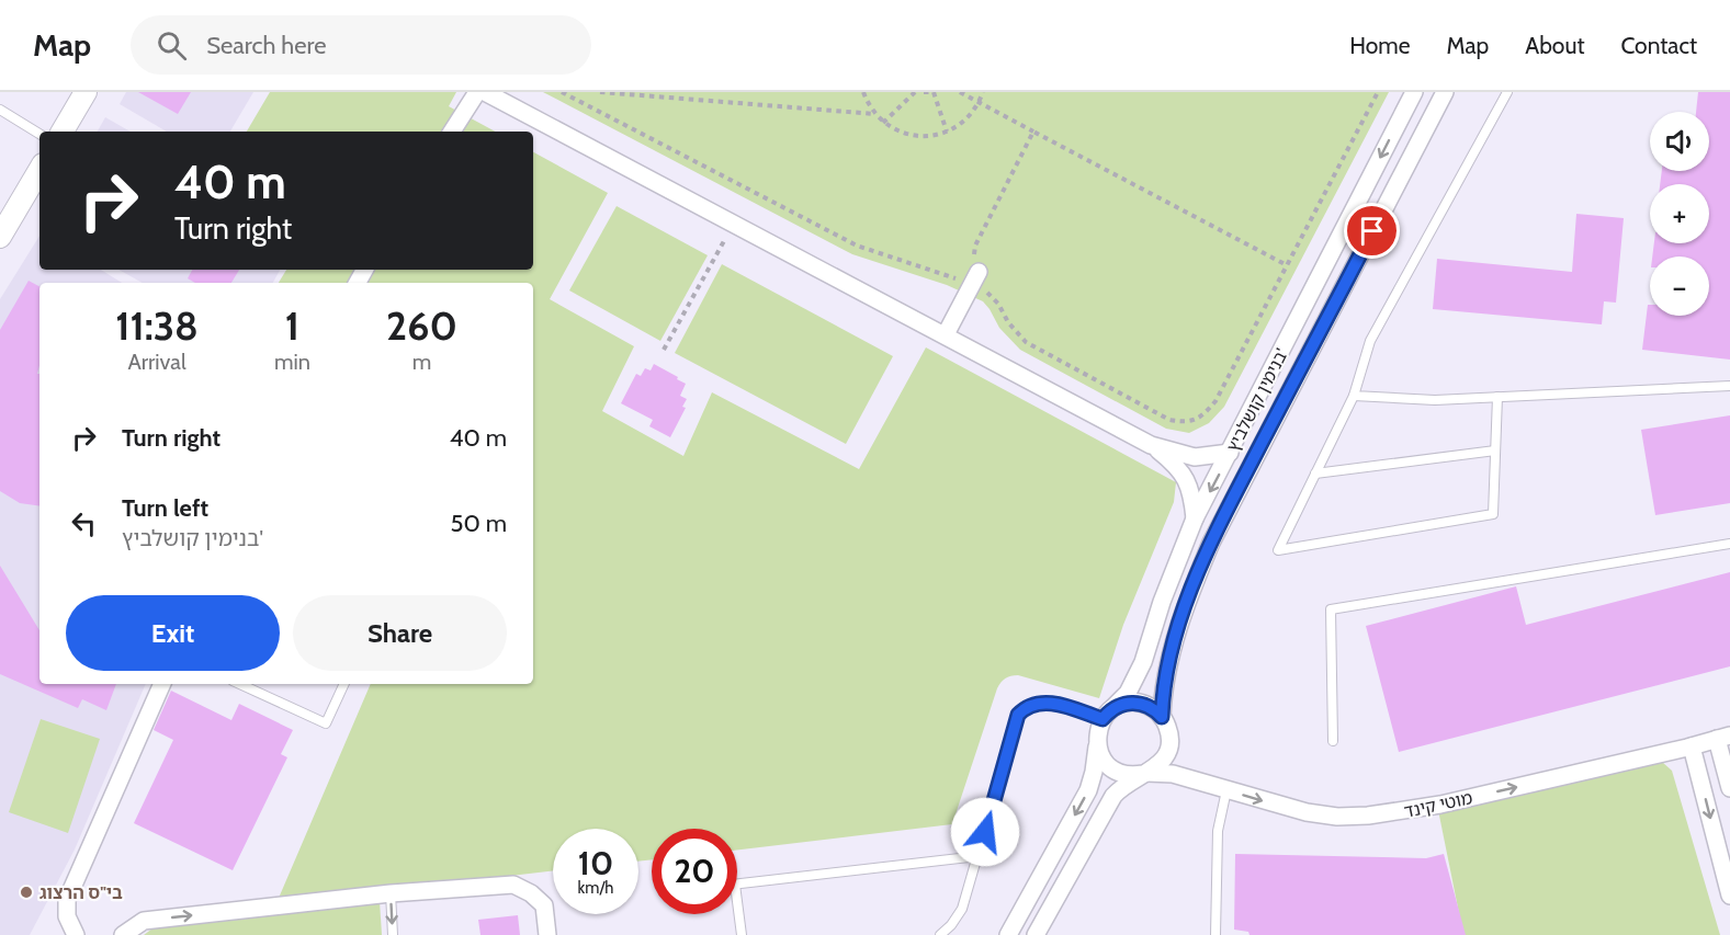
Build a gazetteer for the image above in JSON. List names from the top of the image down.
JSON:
{
  "streets": {
    "street": ["בנימין קושלביץ'", "מוטי קינד"]
  },
  "crossings": [
    ["בנימין קושלביץ'", "מוטי קינד"]
  ],
  "one_way": ["מוטי קינד"],
  "places": ["בי\"ס הרצוג"],
  "page": {
    "header": "Map",
    "search": "Search here",
    "nav": [
      "Home",
      "Map",
      "About",
      "Contact"
    ],
    "map_buttons": ["+", "−"],
    "turn": ["40 m", "Turn right"],
    "eta": [
      "11:38",
      "Arrival",
      "1",
      "min",
      "260",
      "m"
    ],
    "list": [
      {
        "name": "Turn right",
        "value": "40 m"
      },
      {
        "name": "Turn left",
        "note": "בנימין קושלביץ'",
        "value": "50 m"
      }
    ],
    "buttons": ["Exit", "Share"],
    "speed": "10 km/h",
    "limit": "20"
  }
}
